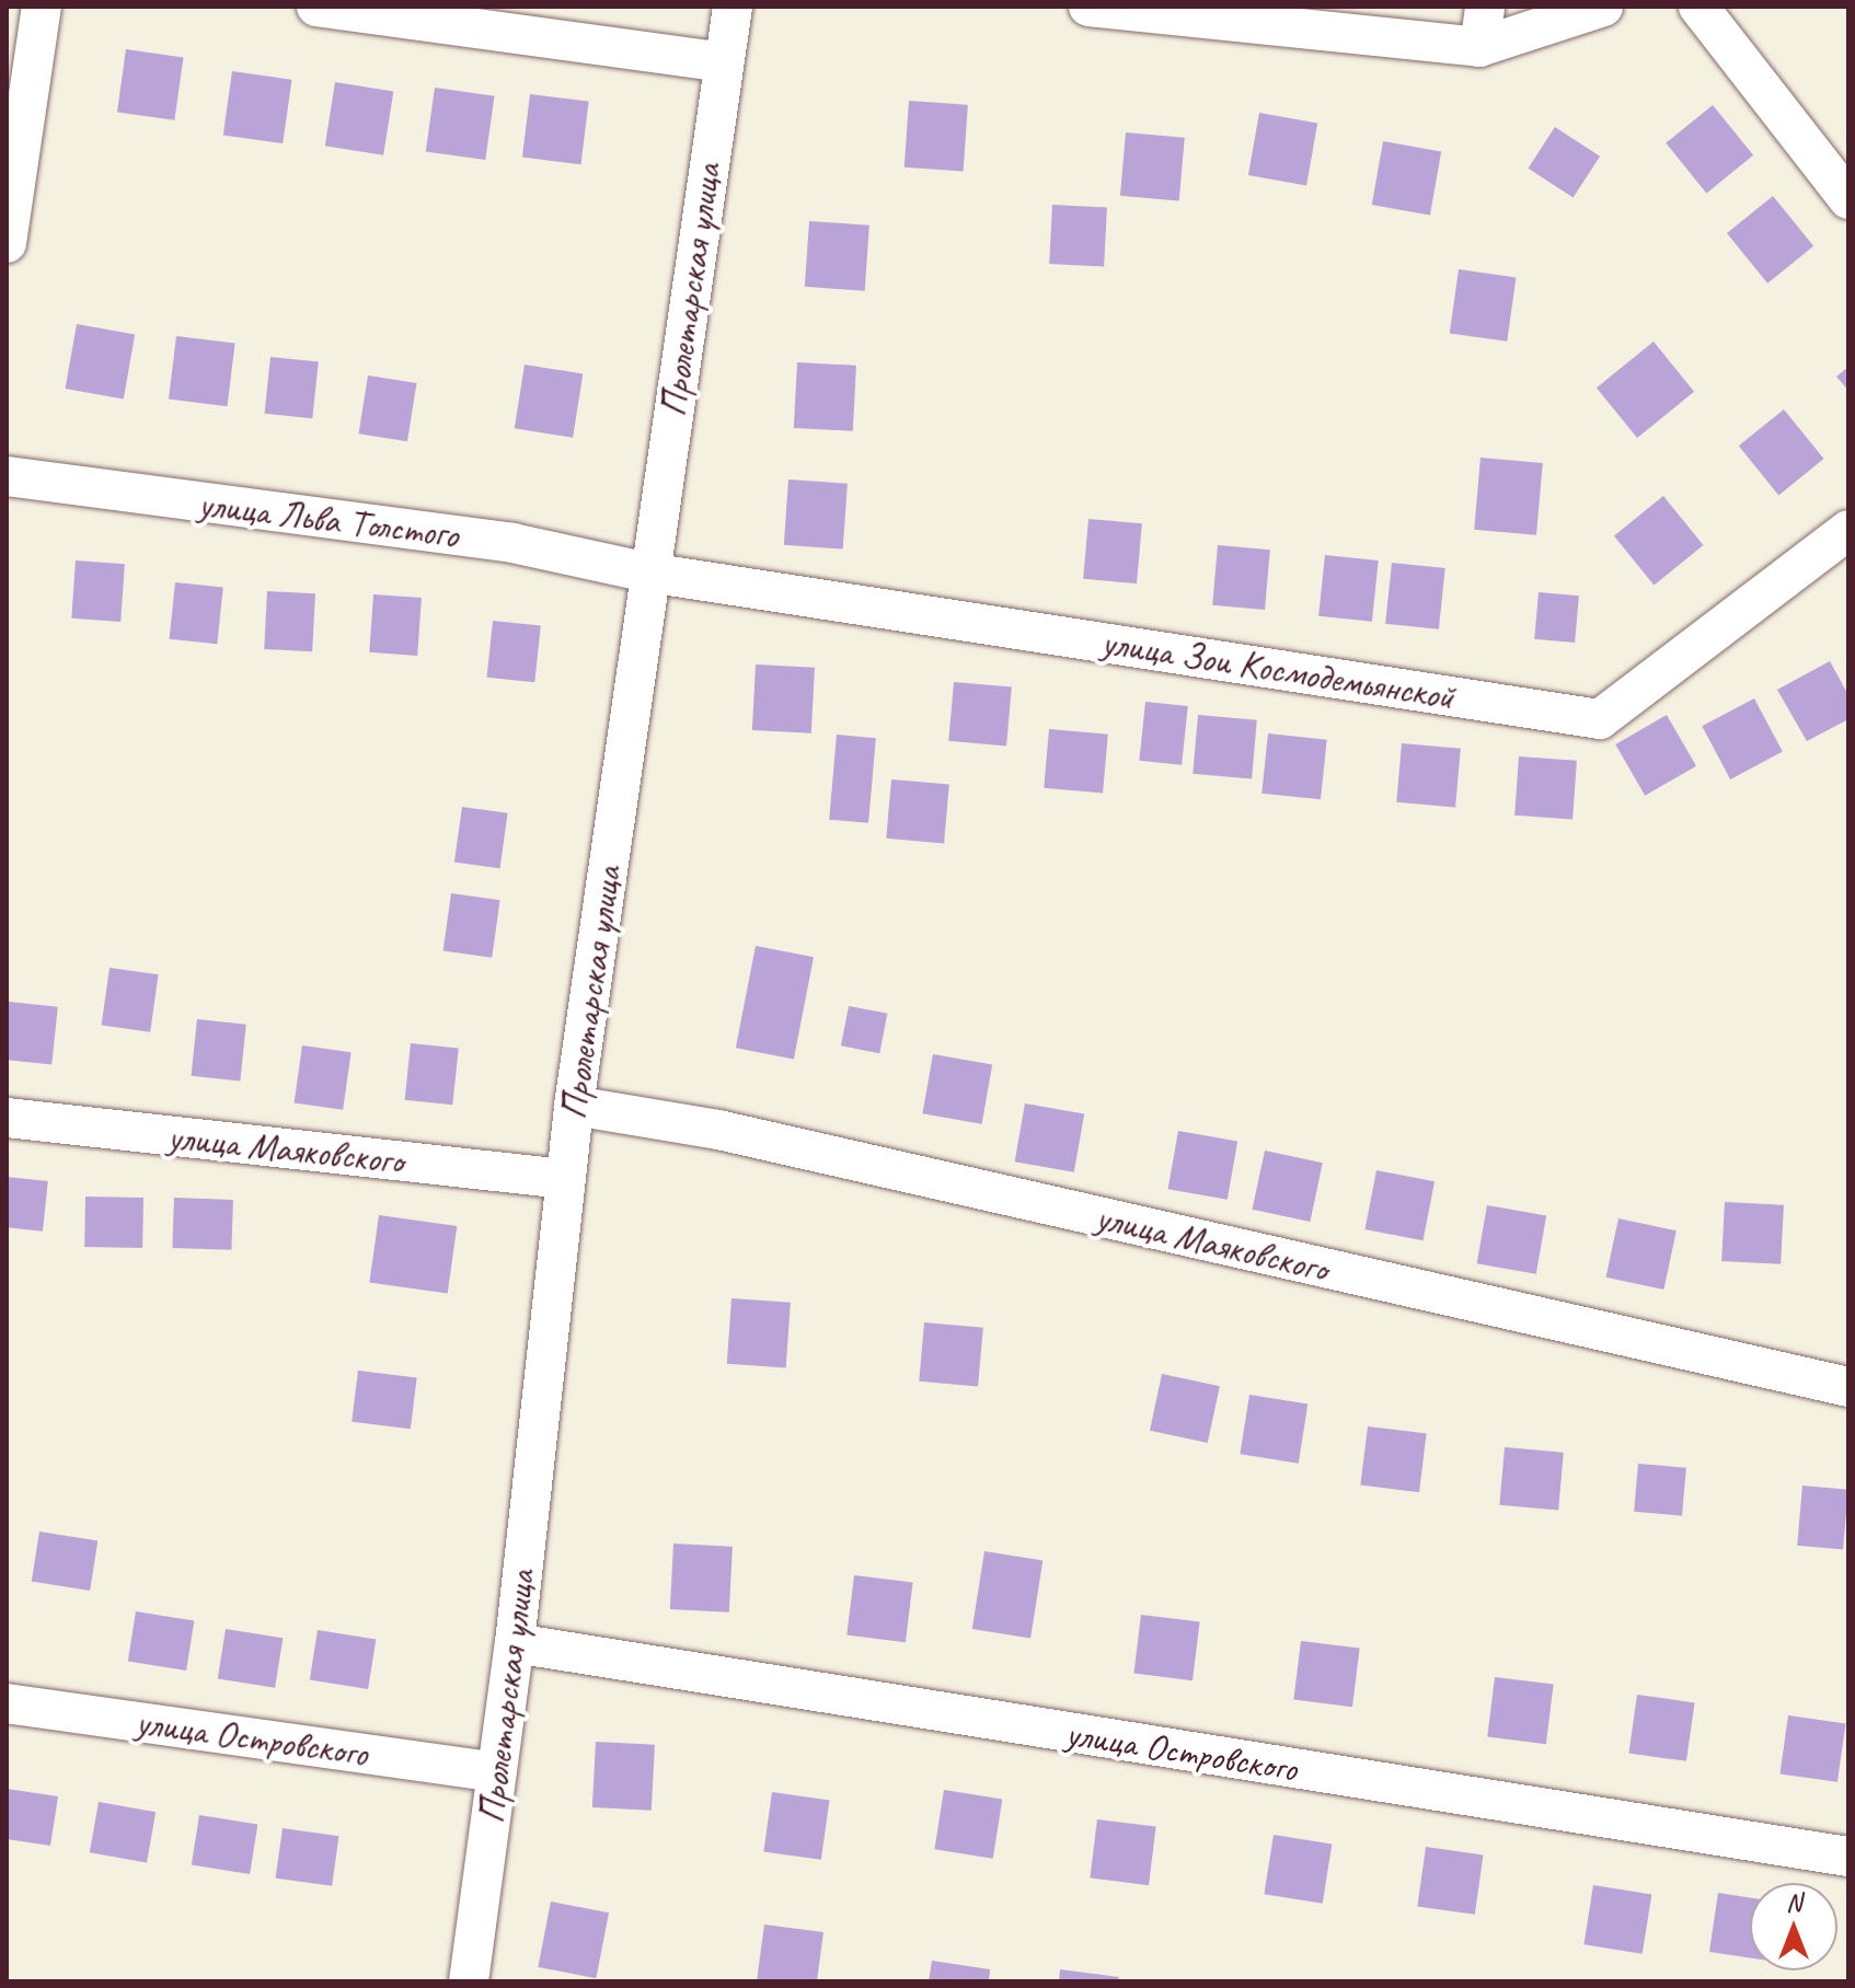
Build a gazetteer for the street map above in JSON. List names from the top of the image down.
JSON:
{
  "streets": {
    "street": [
      "Пролетарская улица",
      "улица Льва Толстого",
      "улица Зои Космодемьянской",
      "улица Маяковского",
      "улица Островского"
    ]
  },
  "crossings": [
    ["Пролетарская улица", "улица Льва Толстого"],
    ["Пролетарская улица", "улица Зои Космодемьянской"],
    ["Пролетарская улица", "улица Маяковского"],
    ["Пролетарская улица", "улица Островского"],
    ["улица Льва Толстого", "улица Зои Космодемьянской"]
  ],
  "north": "top"
}
